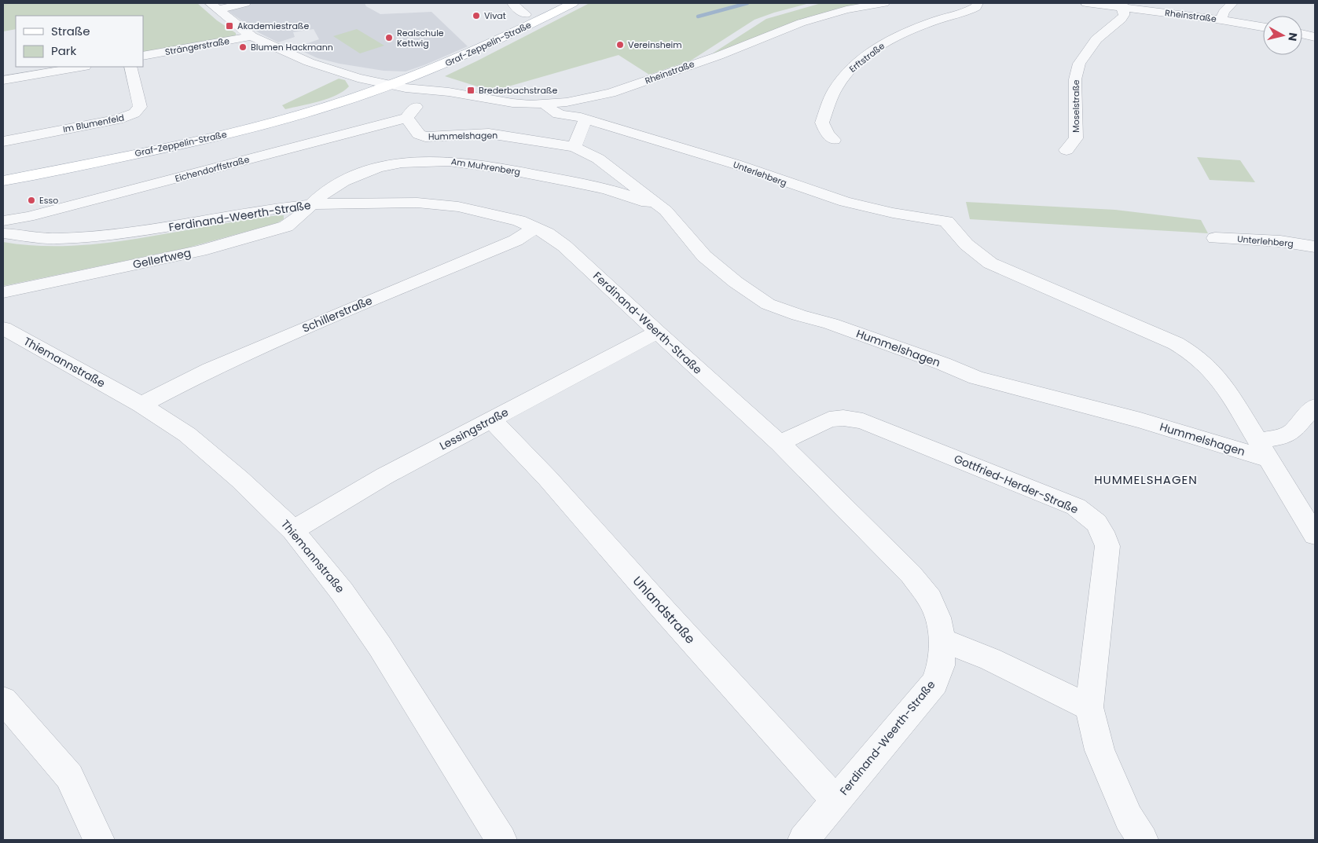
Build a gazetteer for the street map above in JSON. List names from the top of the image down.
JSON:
{
  "streets": {
    "main road": ["Graf-Zeppelin-Straße"],
    "street": [
      "Rheinstraße",
      "Strängerstraße",
      "Erftstraße",
      "Moselstraße",
      "Im Blumenfeld",
      "Hummelshagen",
      "Am Muhrenberg",
      "Eichendorffstraße",
      "Unterlehberg",
      "Ferdinand-Weerth-Straße",
      "Gellertweg",
      "Schillerstraße",
      "Thiemannstraße",
      "Lessingstraße",
      "Gottfried-Herder-Straße",
      "Uhlandstraße"
    ]
  },
  "crossings": [
    ["Rheinstraße", "Graf-Zeppelin-Straße"],
    ["Rheinstraße", "Moselstraße"],
    ["Rheinstraße", "Unterlehberg"],
    ["Hummelshagen", "Am Muhrenberg"],
    ["Hummelshagen", "Eichendorffstraße"],
    ["Hummelshagen", "Unterlehberg"],
    ["Am Muhrenberg", "Ferdinand-Weerth-Straße"],
    ["Am Muhrenberg", "Gellertweg"],
    ["Ferdinand-Weerth-Straße", "Gellertweg"],
    ["Ferdinand-Weerth-Straße", "Schillerstraße"],
    ["Ferdinand-Weerth-Straße", "Lessingstraße"],
    ["Ferdinand-Weerth-Straße", "Gottfried-Herder-Straße"],
    ["Ferdinand-Weerth-Straße", "Uhlandstraße"],
    ["Schillerstraße", "Thiemannstraße"],
    ["Thiemannstraße", "Lessingstraße"],
    ["Lessingstraße", "Uhlandstraße"]
  ],
  "districts": ["HUMMELSHAGEN"],
  "places": {
    "other": [
      "Vivat",
      "Realschule Kettwig",
      "Vereinsheim",
      "Blumen Hackmann",
      "Esso"
    ],
    "transit": ["Akademiestraße", "Brederbachstraße"]
  },
  "legend": ["Straße", "Park"],
  "north": "right"
}
